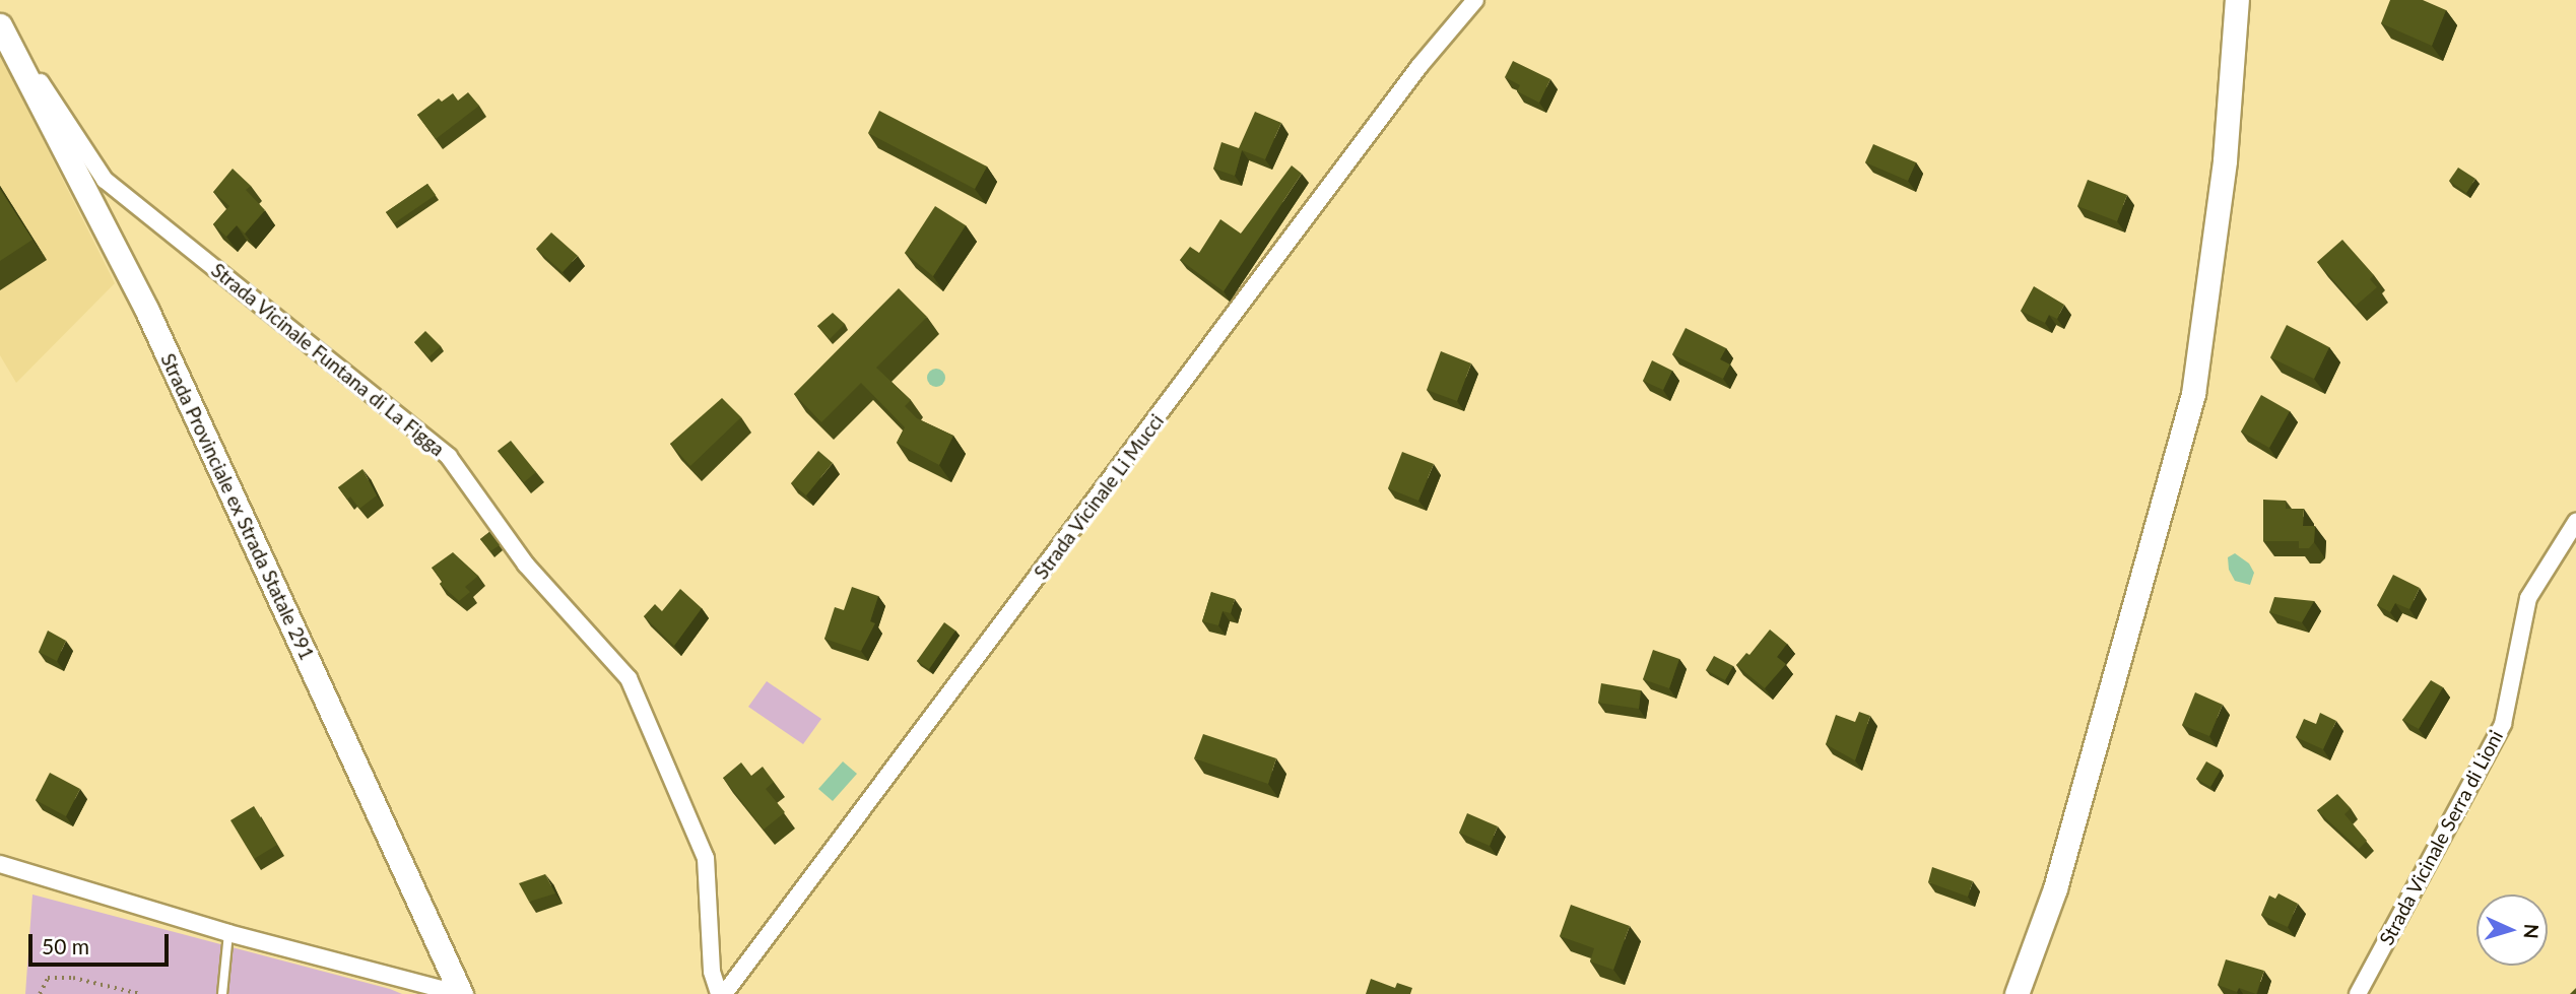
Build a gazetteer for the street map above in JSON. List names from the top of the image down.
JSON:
{
  "streets": {
    "street": [
      "Strada Vicinale Funtana di La Figga",
      "Strada Vicinale Li Mucci",
      "Strada Provinciale ex Strada Statale 291",
      "Strada Vicinale Serra di Lioni"
    ]
  },
  "crossings": [
    ["Strada Vicinale Funtana di La Figga", "Strada Vicinale Li Mucci"],
    ["Strada Vicinale Funtana di La Figga", "Strada Provinciale ex Strada Statale 291"]
  ],
  "scale_bar": "50 m",
  "north": "right"
}
